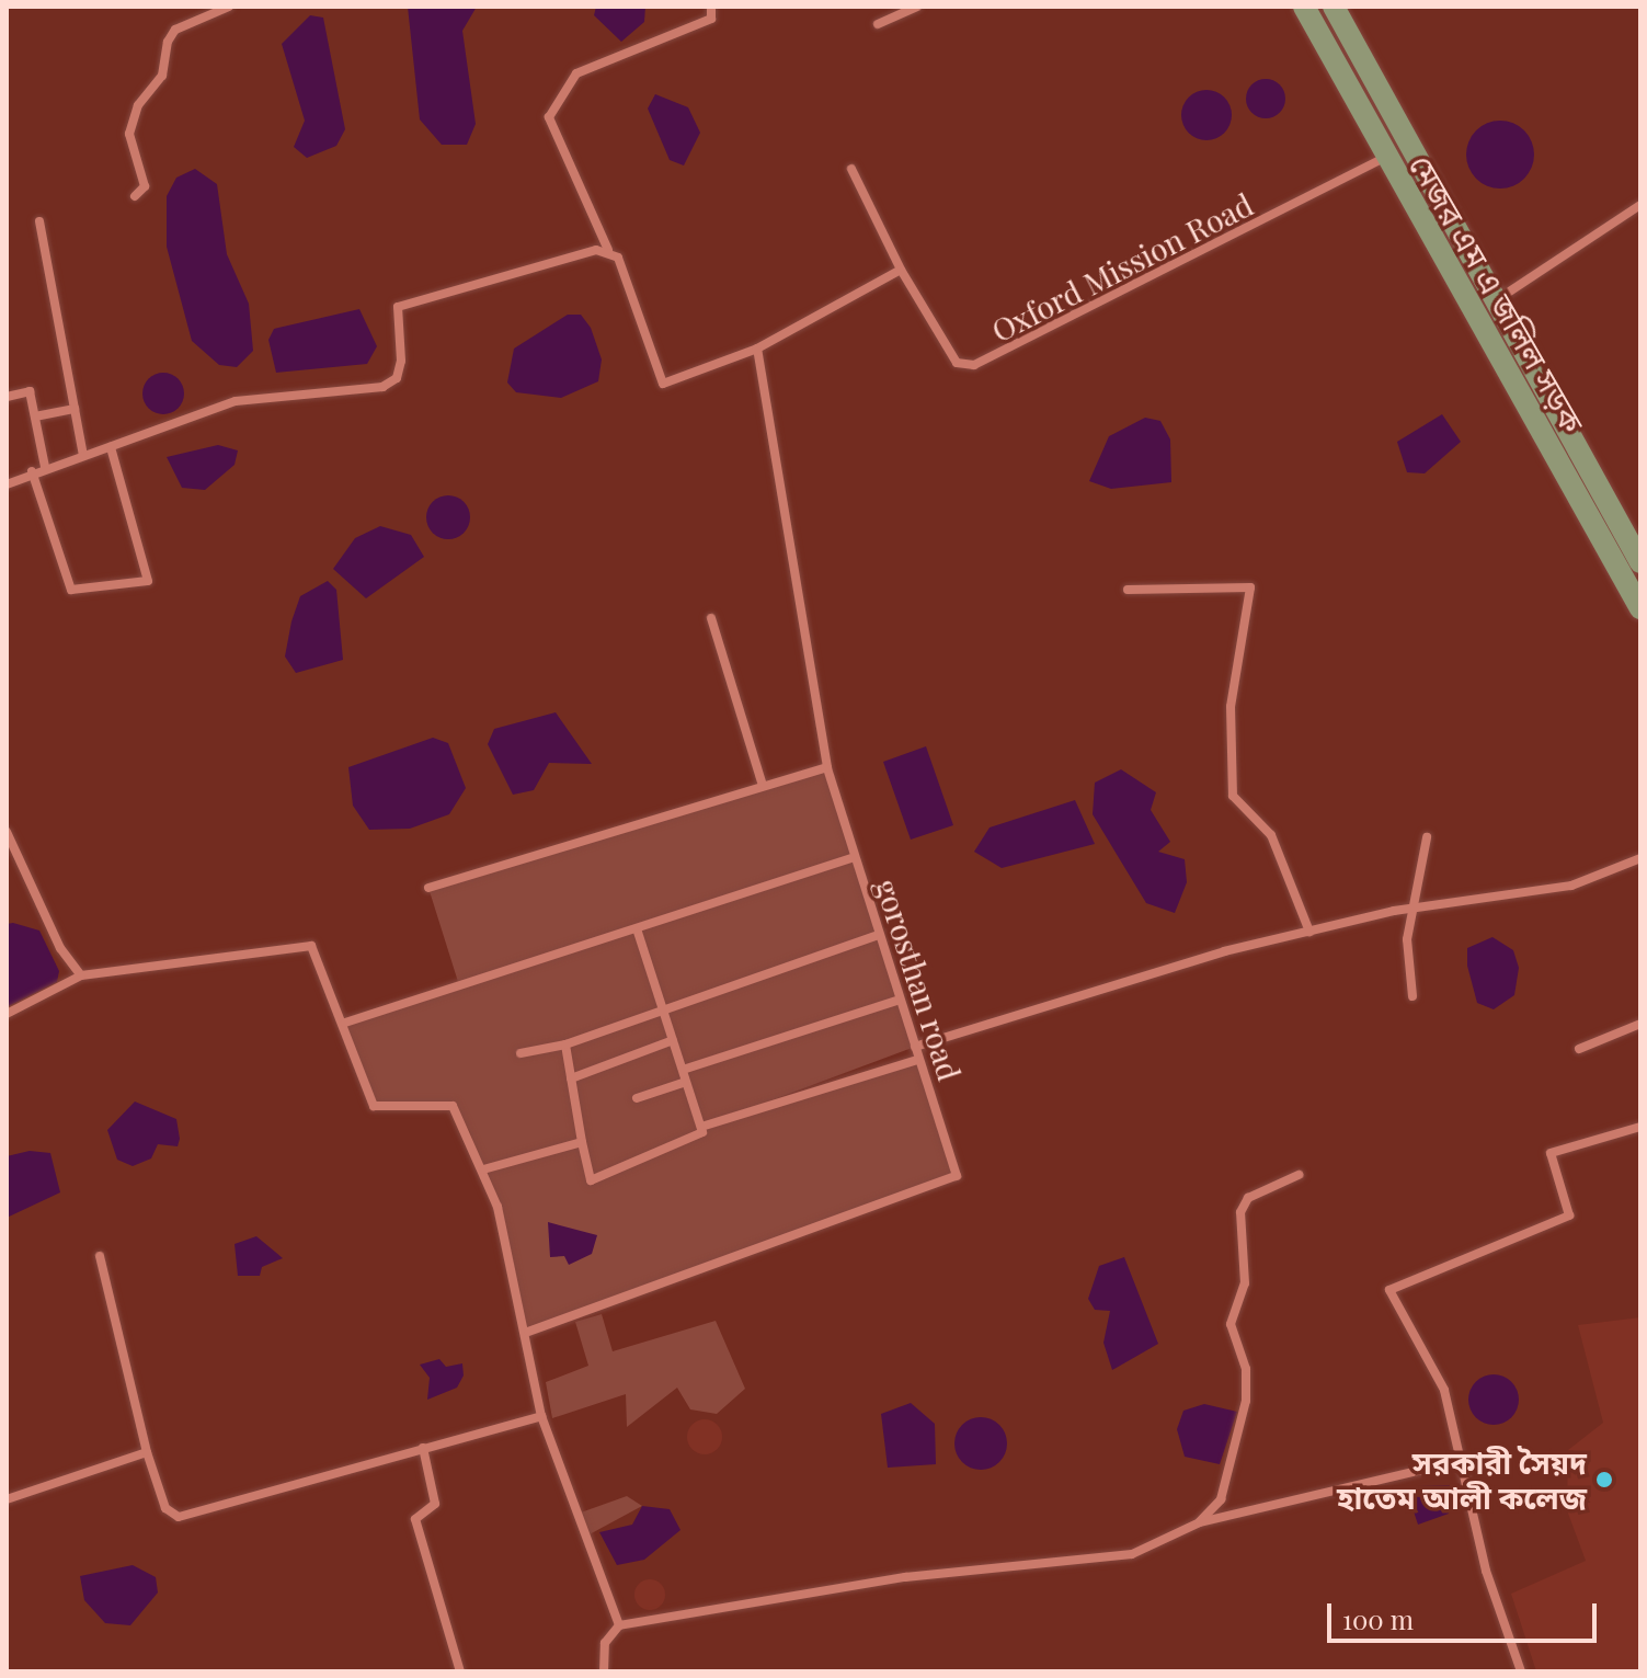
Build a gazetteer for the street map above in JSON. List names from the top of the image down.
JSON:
{
  "streets": {
    "main road": ["মেজর এম এ জলিল সড়ক"],
    "street": ["Oxford Mission Road", "gorosthan road"]
  },
  "crossings": [
    ["Oxford Mission Road", "মেজর এম এ জলিল সড়ক"]
  ],
  "places": ["সরকারী সৈয়দ হাতেম আলী কলেজ"],
  "scale_bar": "100 m"
}
